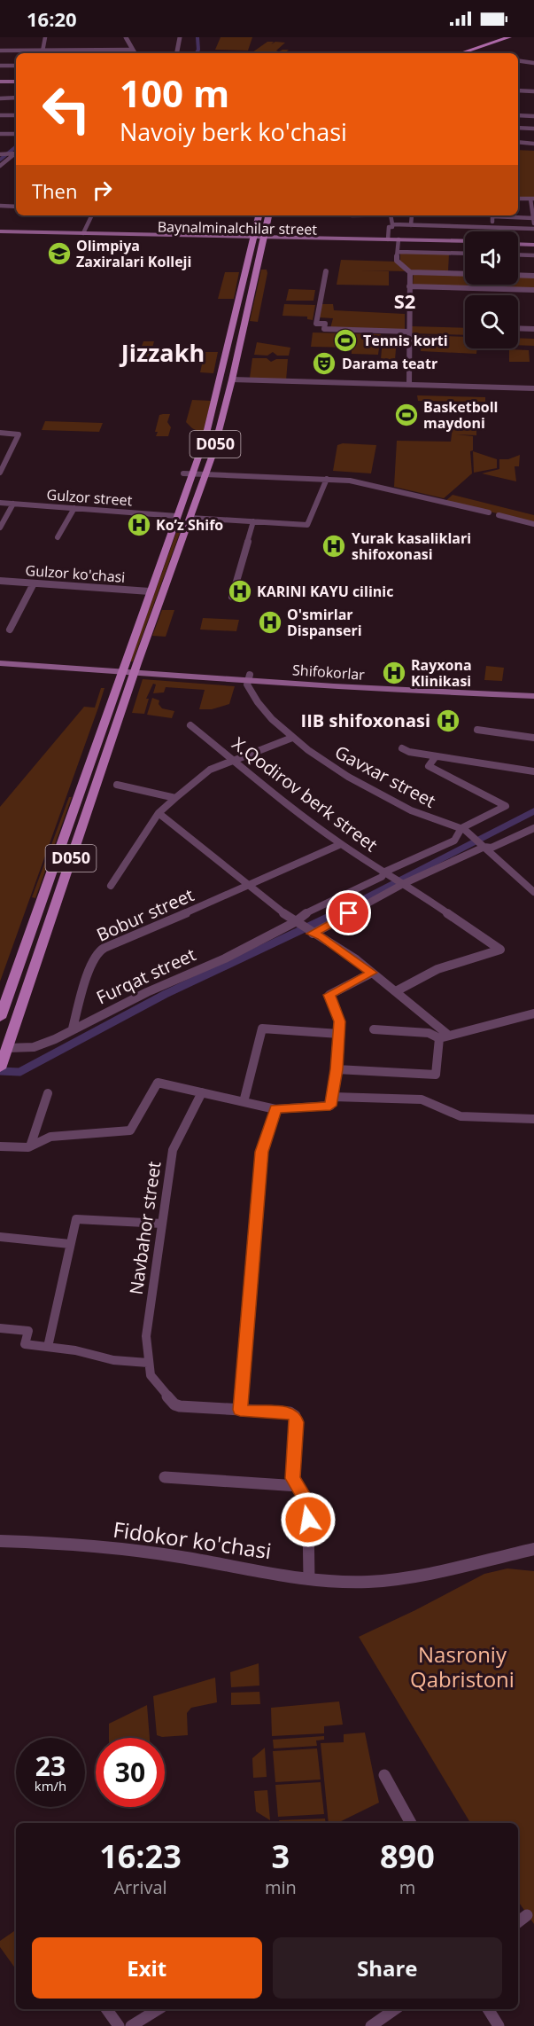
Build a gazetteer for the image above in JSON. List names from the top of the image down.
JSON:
{
  "streets": {
    "main road": ["Baynalminalchilar street", "D050", "Shifokorlar"],
    "street": [
      "Gulzor street",
      "Gulzor ko'chasi",
      "Gavxar street",
      "X.Qodirov berk street",
      "Bobur street",
      "Furqat street",
      "Navbahor street",
      "Fidokor ko'chasi"
    ]
  },
  "crossings": [
    ["Baynalminalchilar street", "D050"],
    ["D050", "Gulzor street"],
    ["D050", "Gulzor ko'chasi"],
    ["D050", "Shifokorlar"],
    ["D050", "Furqat street"],
    ["Shifokorlar", "Gavxar street"],
    ["Gavxar street", "Furqat street"],
    ["X.Qodirov berk street", "Bobur street"],
    ["X.Qodirov berk street", "Furqat street"],
    ["Bobur street", "Furqat street"]
  ],
  "districts": ["S2", "Jizzakh"],
  "parks": ["Nasroniy Qabristoni"],
  "places": {
    "school or university": ["Olimpiya Zaxiralari Kolleji"],
    "sports": ["Tennis korti", "Basketboll maydoni"],
    "theatre": ["Darama teatr"],
    "hospital": [
      "Ko’z Shifo",
      "Yurak kasaliklari shifoxonasi",
      "KARINI KAYU cilinic",
      "O'smirlar Dispanseri",
      "Rayxona Klinikasi",
      "IIB shifoxonasi"
    ]
  },
  "page": {
    "status": "16:20",
    "turn": ["100 m", "Navoiy berk ko'chasi"],
    "then": "Then",
    "speed": "23 km/h",
    "limit": "30",
    "eta": [
      "16:23",
      "Arrival",
      "3",
      "min",
      "890",
      "m"
    ],
    "buttons": ["Exit", "Share"]
  }
}
